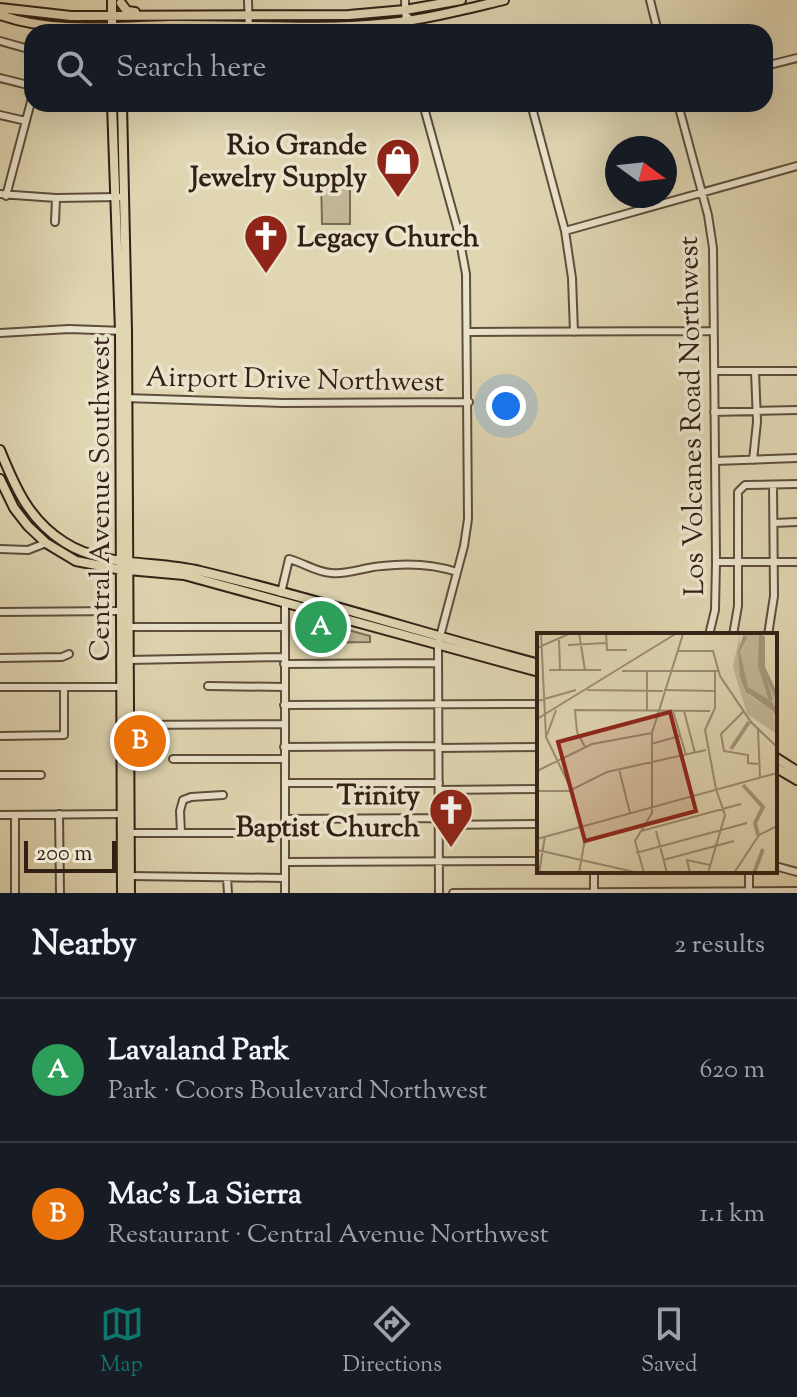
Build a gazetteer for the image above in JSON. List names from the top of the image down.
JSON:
{
  "streets": {
    "main road": ["Central Avenue Southwest"],
    "street": ["Airport Drive Northwest", "Los Volcanes Road Northwest"]
  },
  "crossings": [
    ["Airport Drive Northwest", "Los Volcanes Road Northwest"],
    ["Airport Drive Northwest", "Central Avenue Southwest"]
  ],
  "places": {
    "shop": ["Rio Grande Jewelry Supply"],
    "church": ["Legacy Church", "Trinity Baptist Church"]
  },
  "scale_bar": "200 m",
  "north": "right",
  "page": {
    "search": "Search here",
    "pins": ["A", "B"],
    "scale": "200 m",
    "heading": ["Nearby", "2 results"],
    "list": [
      {
        "mark": "A",
        "name": "Lavaland Park",
        "note": "Park · Coors Boulevard Northwest",
        "value": "620 m"
      },
      {
        "mark": "B",
        "name": "Mac's La Sierra",
        "note": "Restaurant · Central Avenue Northwest",
        "value": "1.1 km"
      }
    ],
    "nav": ["Map", "Directions", "Saved"]
  }
}
